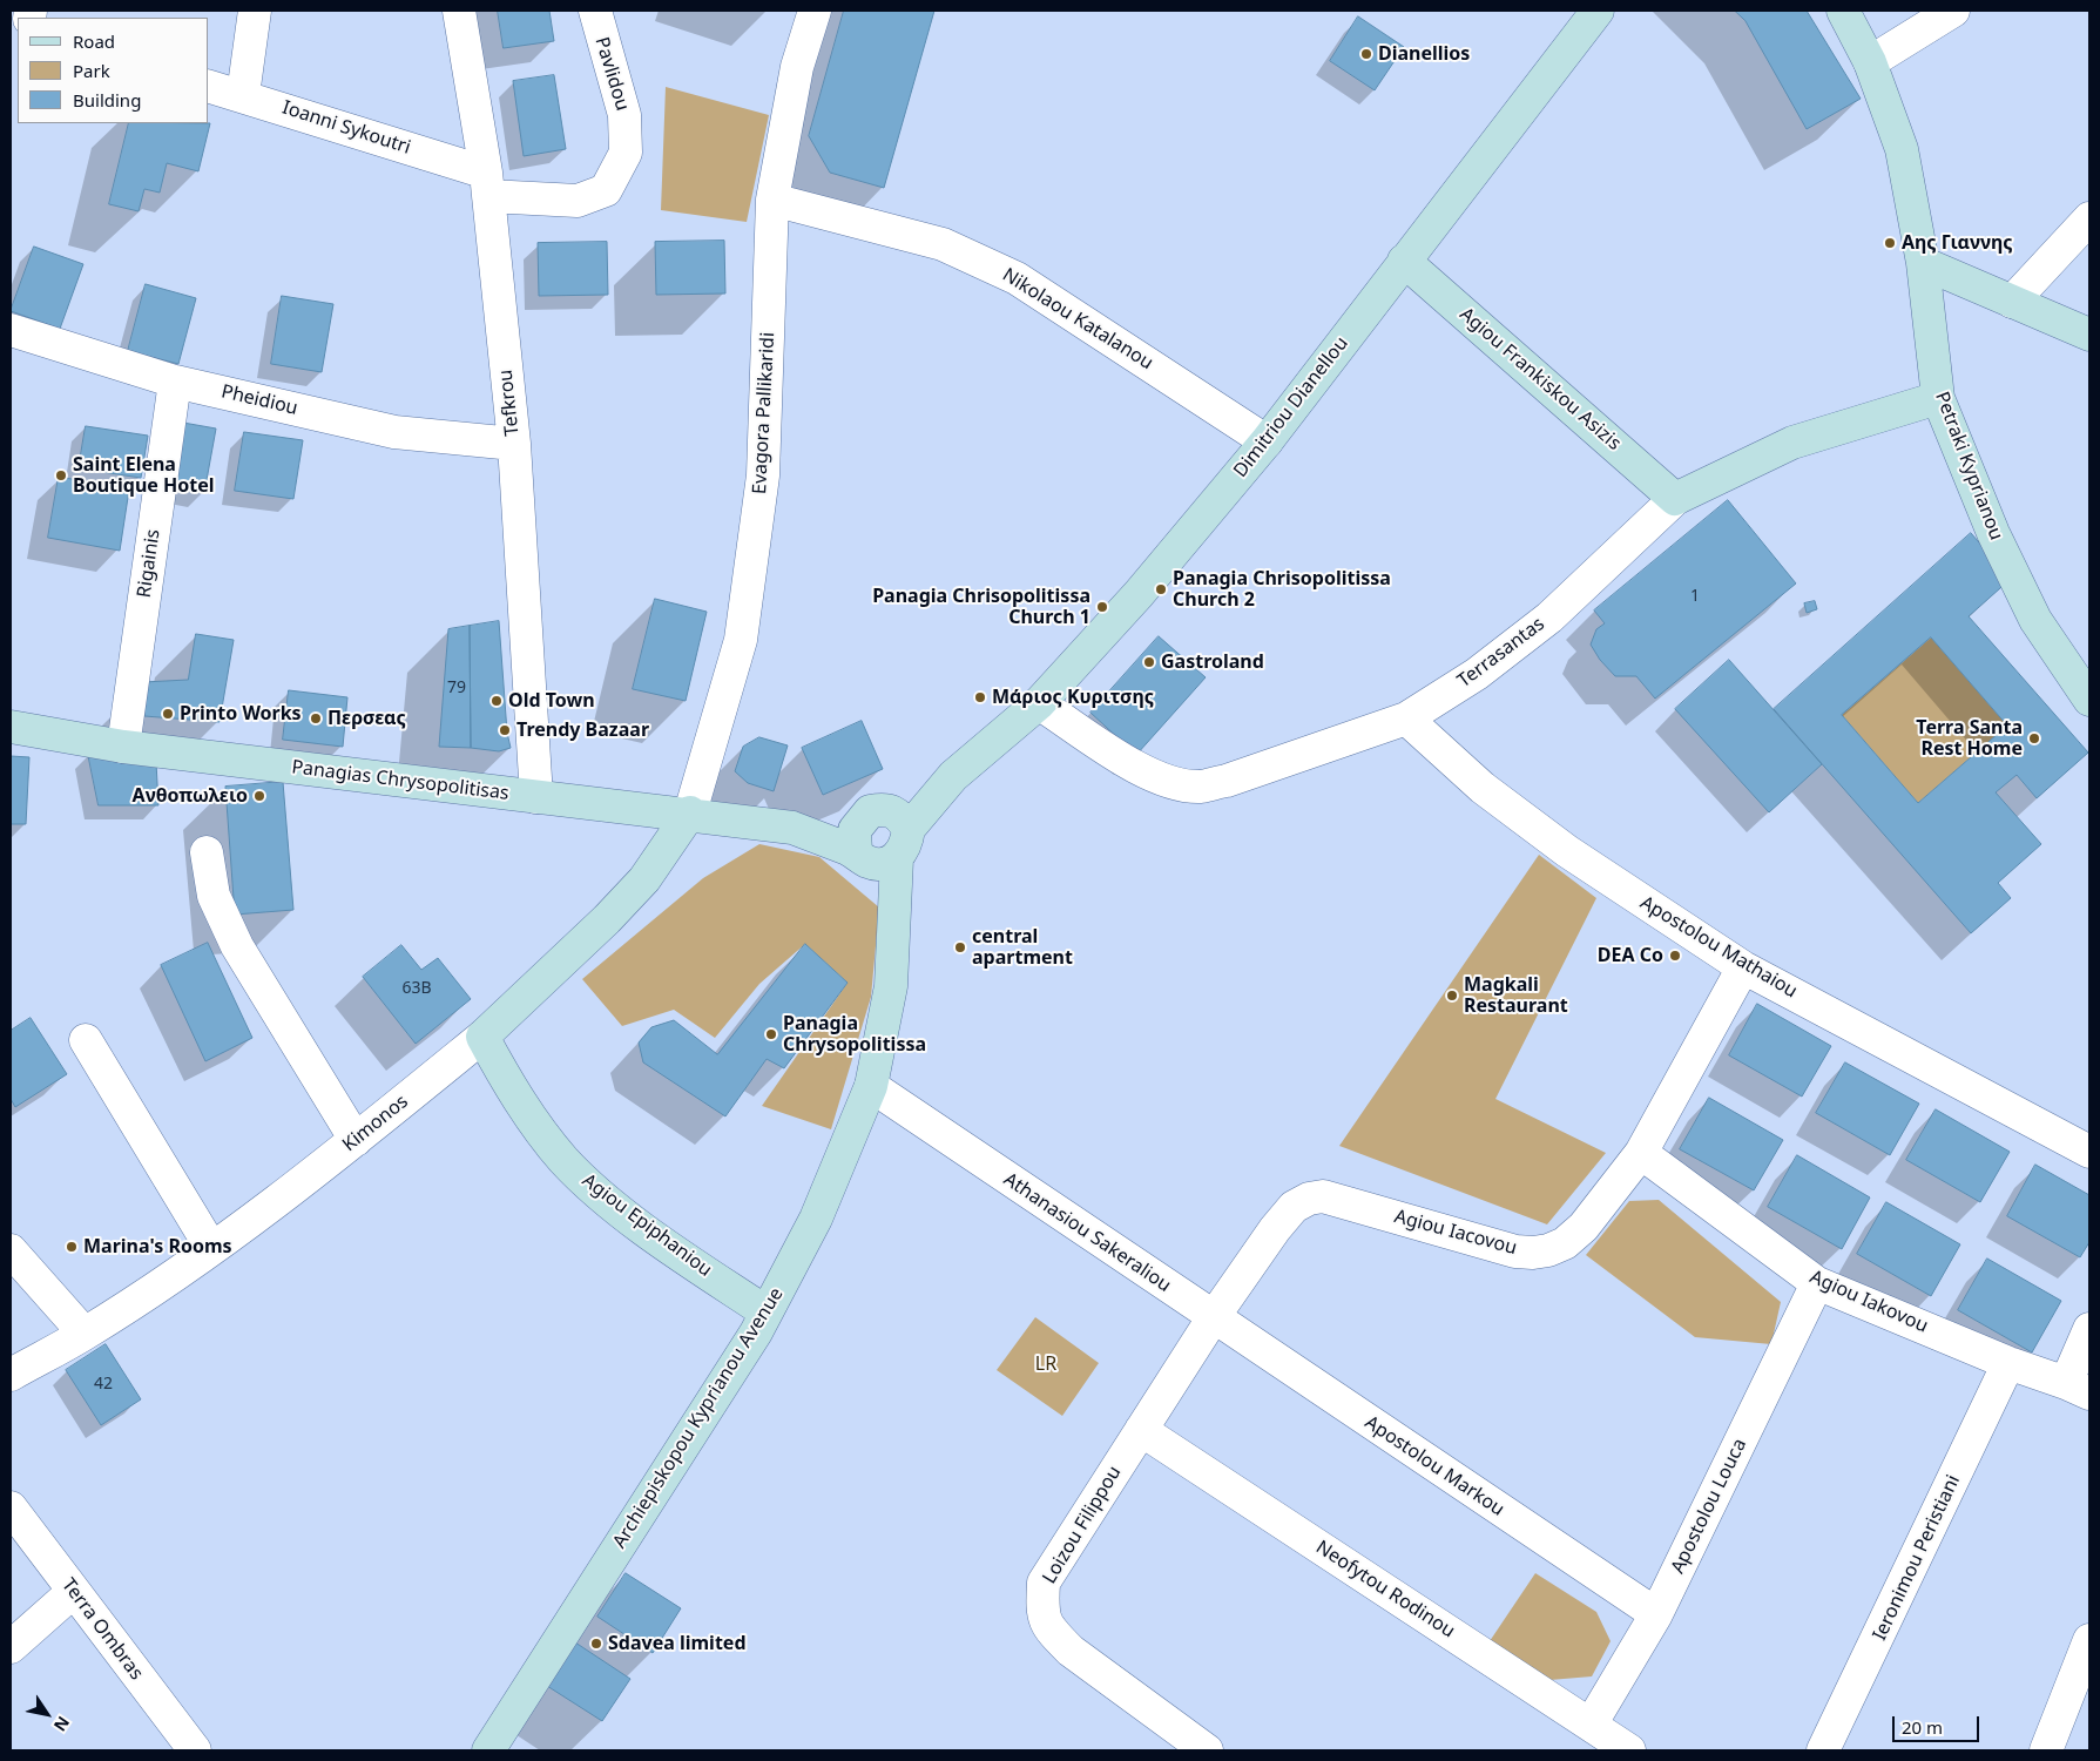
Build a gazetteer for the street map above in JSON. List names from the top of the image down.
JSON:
{
  "streets": {
    "street": [
      "Pavlidou",
      "Ioanni Sykoutri",
      "Nikolaou Katalanou",
      "Agiou Frankiskou Asizis",
      "Pheidiou",
      "Tefkrou",
      "Dimitriou Dianellou",
      "Evagora Pallikaridi",
      "Petraki Kyprianou",
      "Rigainis",
      "Terrasantas",
      "Panagias Chrysopolitisas",
      "Apostolou Mathaiou",
      "Kimonos",
      "Agiou Epiphaniou",
      "Athanasiou Sakeraliou",
      "Agiou Iacovou",
      "Agiou Iakovou",
      "Archiepiskopou Kyprianou Avenue",
      "Apostolou Markou",
      "Apostolou Louca",
      "Loizou Filippou",
      "Ieronimou Peristiani",
      "Neofytou Rodinou",
      "Terra Ombras"
    ]
  },
  "crossings": [
    ["Pavlidou", "Ioanni Sykoutri"],
    ["Pavlidou", "Tefkrou"],
    ["Ioanni Sykoutri", "Tefkrou"],
    ["Nikolaou Katalanou", "Dimitriou Dianellou"],
    ["Nikolaou Katalanou", "Evagora Pallikaridi"],
    ["Agiou Frankiskou Asizis", "Dimitriou Dianellou"],
    ["Agiou Frankiskou Asizis", "Terrasantas"],
    ["Pheidiou", "Tefkrou"],
    ["Pheidiou", "Rigainis"],
    ["Tefkrou", "Panagias Chrysopolitisas"],
    ["Dimitriou Dianellou", "Terrasantas"],
    ["Dimitriou Dianellou", "Panagias Chrysopolitisas"],
    ["Dimitriou Dianellou", "Archiepiskopou Kyprianou Avenue"],
    ["Evagora Pallikaridi", "Panagias Chrysopolitisas"],
    ["Evagora Pallikaridi", "Kimonos"],
    ["Petraki Kyprianou", "Terrasantas"],
    ["Rigainis", "Panagias Chrysopolitisas"],
    ["Terrasantas", "Apostolou Mathaiou"],
    ["Panagias Chrysopolitisas", "Kimonos"],
    ["Panagias Chrysopolitisas", "Archiepiskopou Kyprianou Avenue"],
    ["Apostolou Mathaiou", "Agiou Iacovou"],
    ["Kimonos", "Agiou Epiphaniou"],
    ["Agiou Epiphaniou", "Archiepiskopou Kyprianou Avenue"],
    ["Athanasiou Sakeraliou", "Agiou Iacovou"],
    ["Athanasiou Sakeraliou", "Archiepiskopou Kyprianou Avenue"],
    ["Athanasiou Sakeraliou", "Apostolou Markou"],
    ["Athanasiou Sakeraliou", "Loizou Filippou"],
    ["Agiou Iacovou", "Agiou Iakovou"],
    ["Agiou Iacovou", "Apostolou Markou"],
    ["Agiou Iacovou", "Loizou Filippou"],
    ["Agiou Iakovou", "Apostolou Louca"],
    ["Agiou Iakovou", "Ieronimou Peristiani"],
    ["Apostolou Markou", "Apostolou Louca"],
    ["Apostolou Markou", "Loizou Filippou"],
    ["Apostolou Louca", "Neofytou Rodinou"],
    ["Loizou Filippou", "Neofytou Rodinou"]
  ],
  "parks": ["LR"],
  "places": [
    "Dianellios",
    "Αης Γιαννης",
    "Saint Elena Boutique Hotel",
    "Panagia Chrisopolitissa Church 2",
    "Panagia Chrisopolitissa Church 1",
    "Gastroland",
    "Μάριος Κυριτσης",
    "Old Town",
    "Printo Works",
    "Περσεας",
    "Trendy Bazaar",
    "Terra Santa Rest Home",
    "Ανθοπωλειο",
    "central apartment",
    "DEA Co",
    "Magkali Restaurant",
    "Panagia Chrysopolitissa",
    "Marina's Rooms",
    "Sdavea limited"
  ],
  "house_numbers": [
    "1",
    "79",
    "63B",
    "42"
  ],
  "legend": ["Road", "Park", "Building"],
  "scale_bar": "20 m",
  "north": "bottom right"
}
